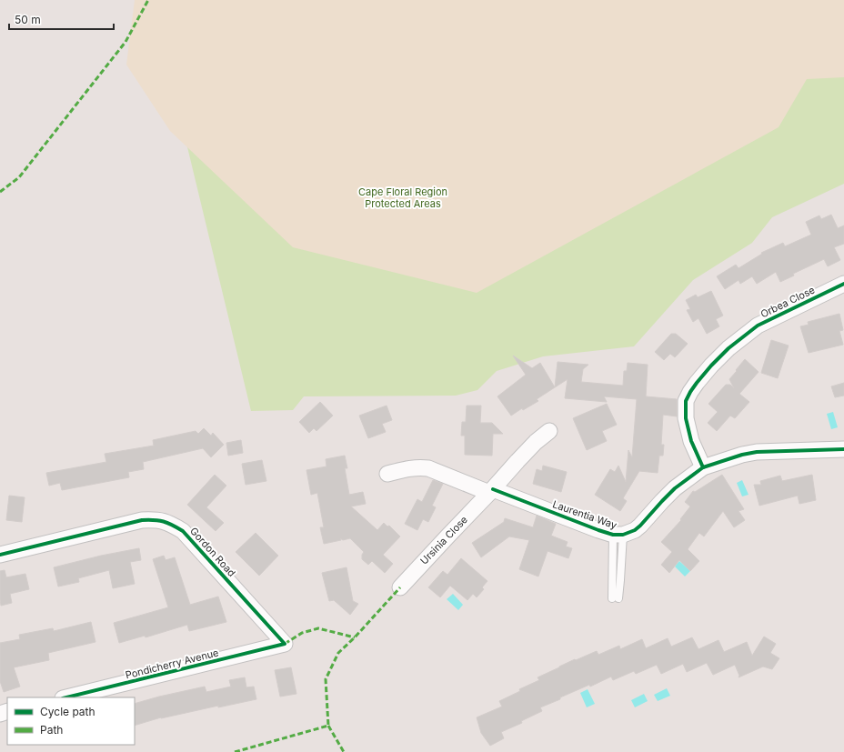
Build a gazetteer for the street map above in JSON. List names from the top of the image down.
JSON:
{
  "streets": {
    "street": [
      "Orbea Close",
      "Laurentia Way",
      "Ursinia Close",
      "Gordon Road",
      "Pondicherry Avenue"
    ]
  },
  "crossings": [
    ["Orbea Close", "Laurentia Way"],
    ["Laurentia Way", "Ursinia Close"],
    ["Gordon Road", "Pondicherry Avenue"]
  ],
  "parks": ["Cape Floral Region Protected Areas"],
  "legend": ["Cycle path", "Path"],
  "scale_bar": "50 m"
}
